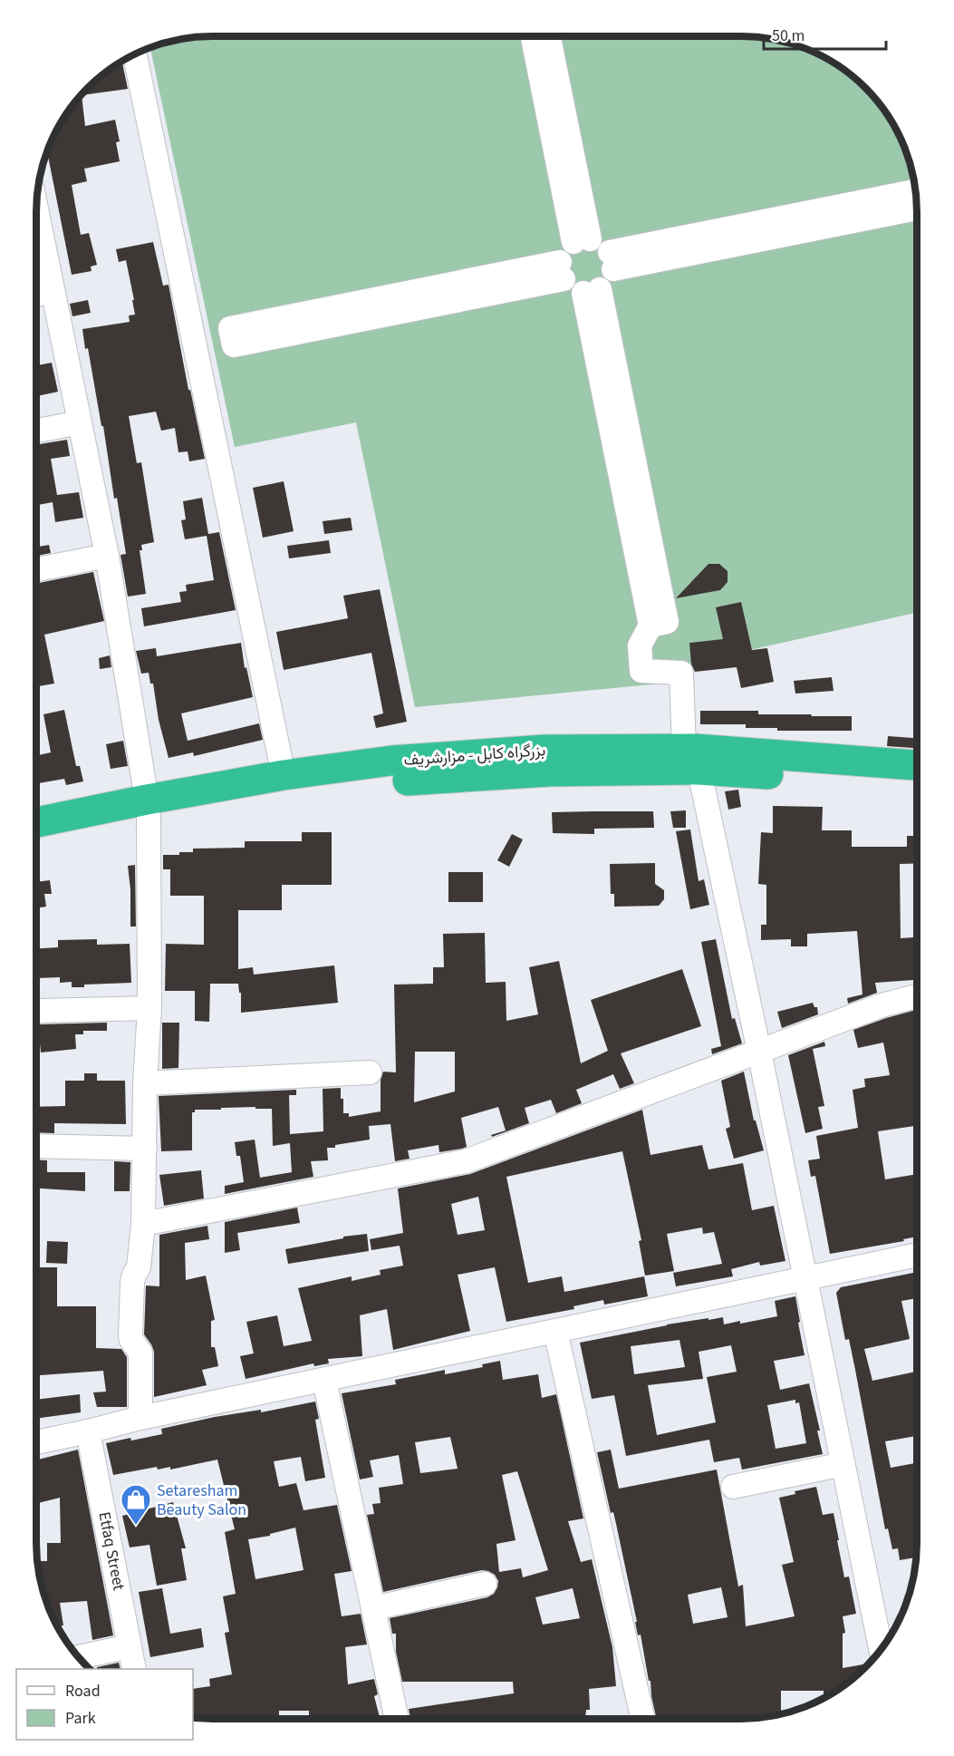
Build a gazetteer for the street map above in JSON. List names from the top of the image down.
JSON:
{
  "streets": {
    "highway": ["بزرگراه کابل - مزارشریف"],
    "street": ["Etfaq Street"]
  },
  "places": {
    "shop": ["Setaresham Beauty Salon"]
  },
  "legend": ["Road", "Park"],
  "scale_bar": "50 m"
}
